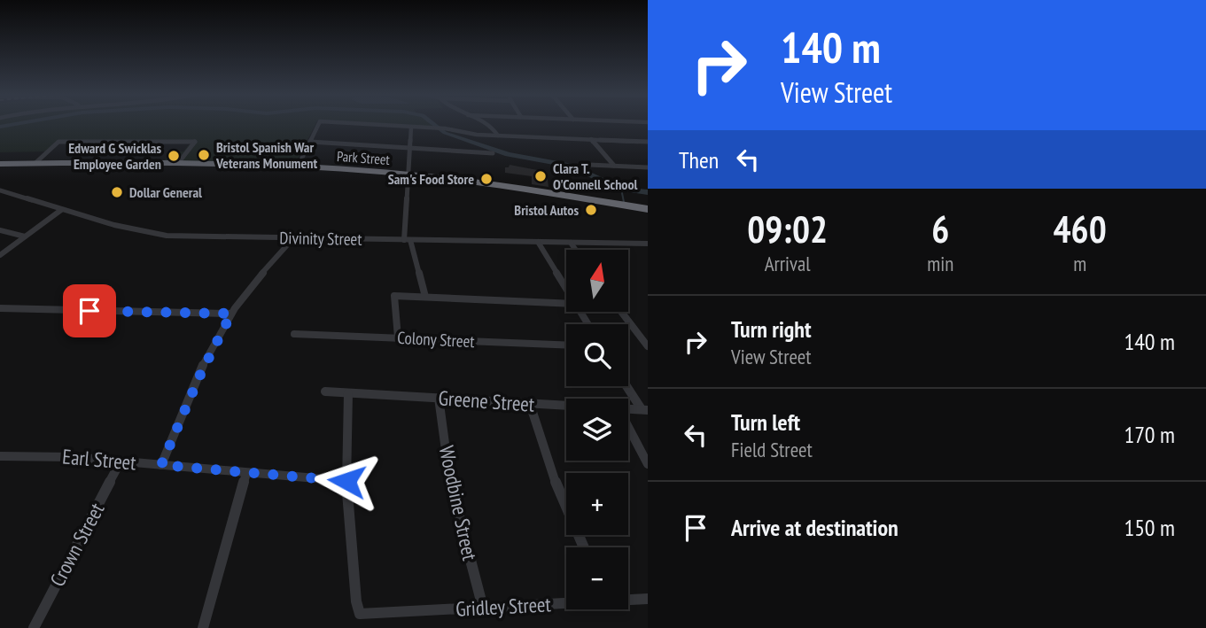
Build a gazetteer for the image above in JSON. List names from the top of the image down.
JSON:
{
  "streets": {
    "highway": ["Park Street"],
    "street": [
      "Divinity Street",
      "Colony Street",
      "Greene Street",
      "Earl Street",
      "Woodbine Street",
      "Crown Street",
      "Gridley Street"
    ]
  },
  "crossings": [
    ["Greene Street", "Woodbine Street"],
    ["Earl Street", "Crown Street"],
    ["Earl Street", "Gridley Street"],
    ["Woodbine Street", "Gridley Street"]
  ],
  "places": [
    "Bristol Spanish War Veterans Monument",
    "Edward G Swicklas Employee Garden",
    "Clara T. O'Connell School",
    "Sam's Food Store",
    "Dollar General",
    "Bristol Autos"
  ],
  "north": "top",
  "page": {
    "turn": ["140 m", "View Street"],
    "then": "Then",
    "eta": [
      "09:02",
      "Arrival",
      "6",
      "min",
      "460",
      "m"
    ],
    "map_buttons": ["+", "−"],
    "list": [
      {
        "name": "Turn right",
        "note": "View Street",
        "value": "140 m"
      },
      {
        "name": "Turn left",
        "note": "Field Street",
        "value": "170 m"
      },
      {
        "name": "Arrive at destination",
        "value": "150 m"
      }
    ]
  }
}
